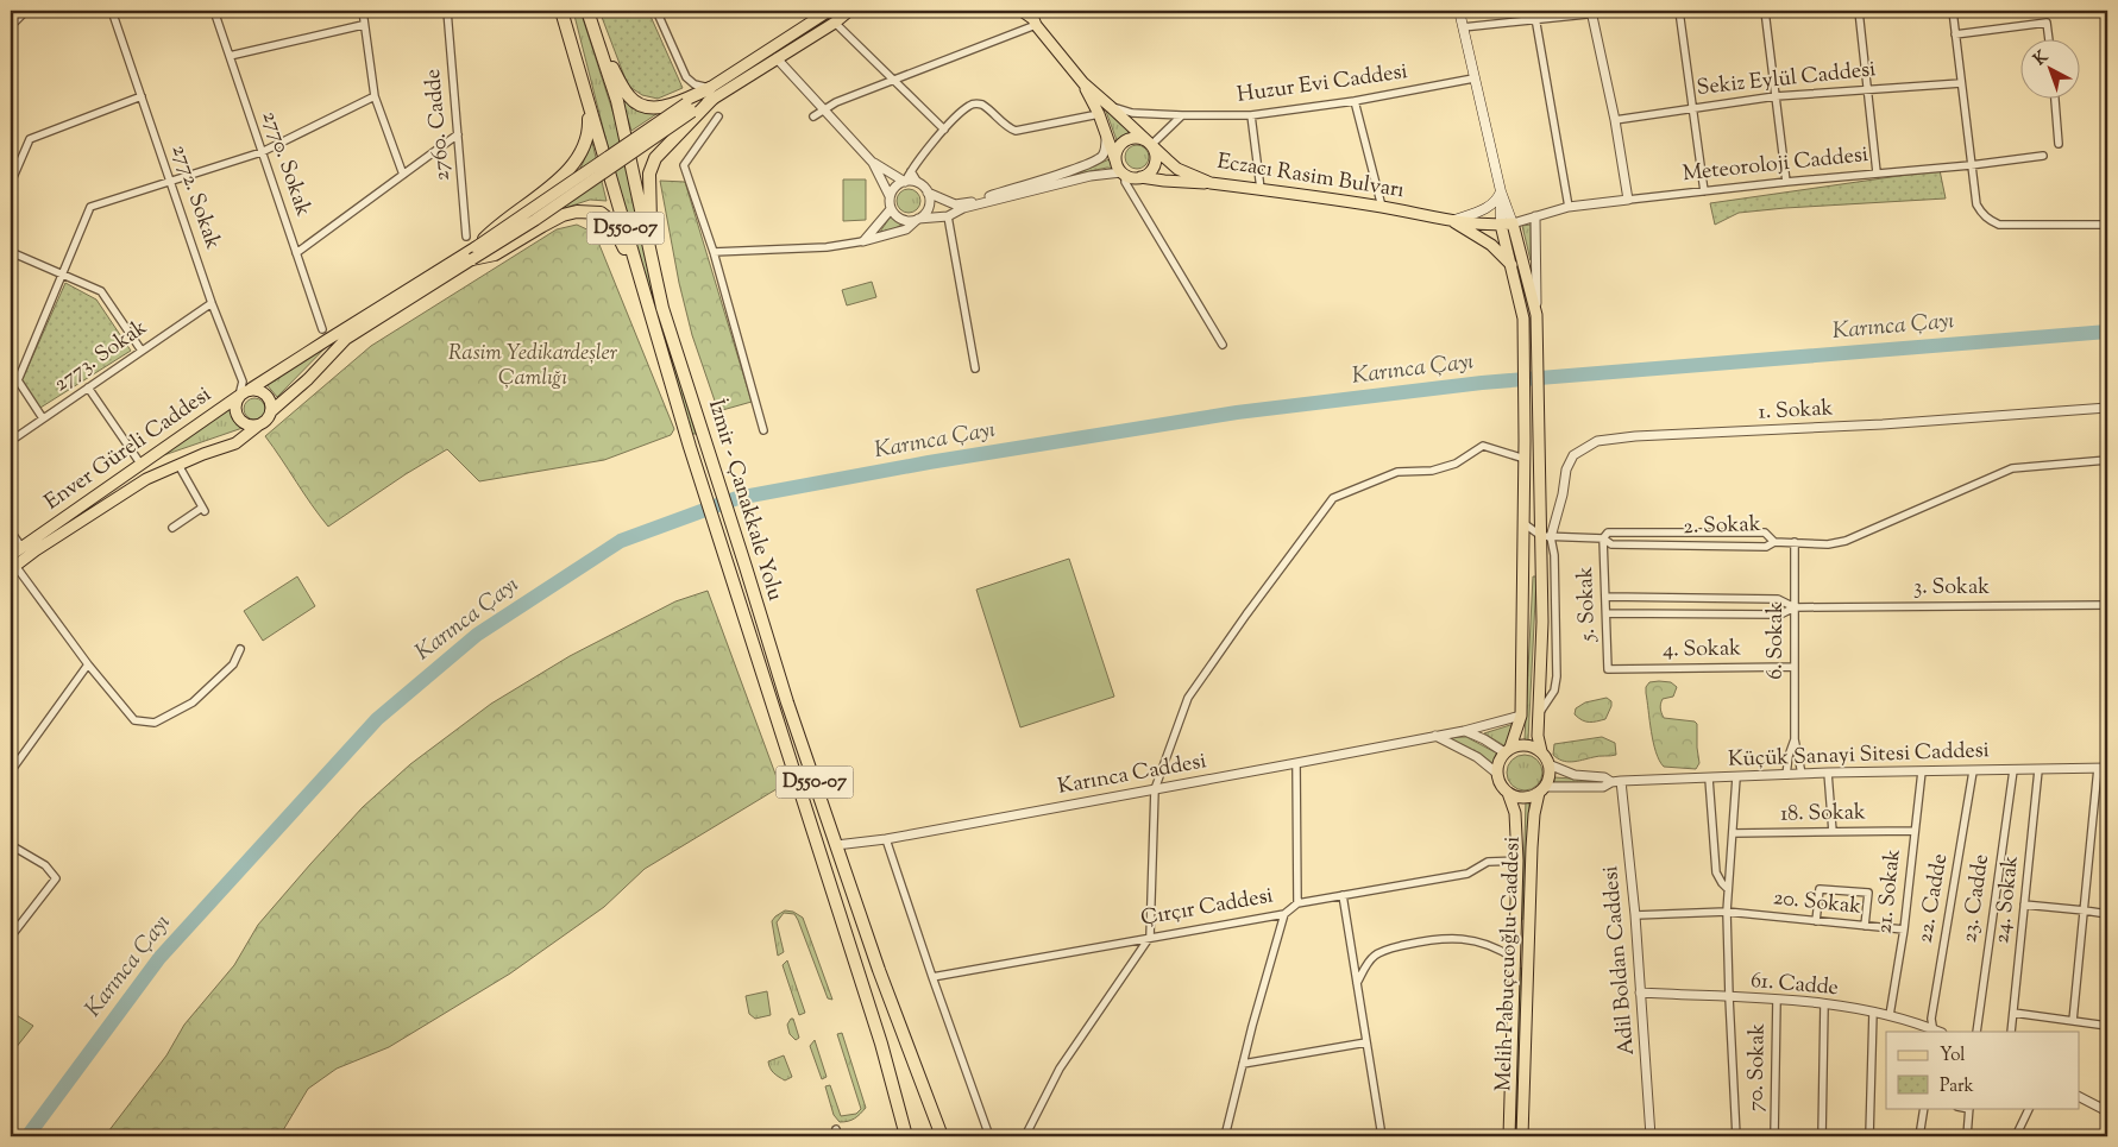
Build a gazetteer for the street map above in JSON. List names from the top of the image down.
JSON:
{
  "streets": {
    "highway": ["D550-07", "İzmir - Çanakkale Yolu"],
    "main road": ["Eczacı Rasim Bulvarı", "Enver Güreli Caddesi", "Melih Pabuçcuoğlu Caddesi"],
    "street": [
      "Sekiz Eylül Caddesi",
      "Huzur Evi Caddesi",
      "2760. Cadde",
      "2770. Sokak",
      "Meteoroloji Caddesi",
      "2772. Sokak",
      "2773. Sokak",
      "1. Sokak",
      "2. Sokak",
      "3. Sokak",
      "5. Sokak",
      "6. Sokak",
      "4. Sokak",
      "Küçük Sanayi Sitesi Caddesi",
      "Karınca Caddesi",
      "18. Sokak",
      "21. Sokak",
      "22. Cadde",
      "23. Cadde",
      "24. Sokak",
      "20. Sokak",
      "Çırçır Caddesi",
      "Adil Boldan Caddesi",
      "61. Cadde",
      "70. Sokak"
    ]
  },
  "crossings": [
    ["Huzur Evi Caddesi", "Eczacı Rasim Bulvarı"],
    ["Meteoroloji Caddesi", "Eczacı Rasim Bulvarı"],
    ["2772. Sokak", "2773. Sokak"],
    ["1. Sokak", "2. Sokak"],
    ["İzmir - Çanakkale Yolu", "Karınca Caddesi"],
    ["2. Sokak", "5. Sokak"],
    ["3. Sokak", "5. Sokak"],
    ["3. Sokak", "6. Sokak"],
    ["5. Sokak", "4. Sokak"],
    ["6. Sokak", "4. Sokak"],
    ["Küçük Sanayi Sitesi Caddesi", "21. Sokak"],
    ["Küçük Sanayi Sitesi Caddesi", "22. Cadde"],
    ["Küçük Sanayi Sitesi Caddesi", "23. Cadde"],
    ["Küçük Sanayi Sitesi Caddesi", "24. Sokak"],
    ["Küçük Sanayi Sitesi Caddesi", "Adil Boldan Caddesi"],
    ["Küçük Sanayi Sitesi Caddesi", "Melih Pabuçcuoğlu Caddesi"],
    ["18. Sokak", "21. Sokak"],
    ["21. Sokak", "20. Sokak"],
    ["21. Sokak", "61. Cadde"],
    ["22. Cadde", "61. Cadde"],
    ["20. Sokak", "Adil Boldan Caddesi"],
    ["Çırçır Caddesi", "Melih Pabuçcuoğlu Caddesi"],
    ["Adil Boldan Caddesi", "61. Cadde"],
    ["61. Cadde", "70. Sokak"]
  ],
  "water": ["Karınca Çayı"],
  "parks": ["Rasim Yedikardeşler Çamlığı"],
  "legend": ["Yol", "Park"],
  "north": "top left"
}
